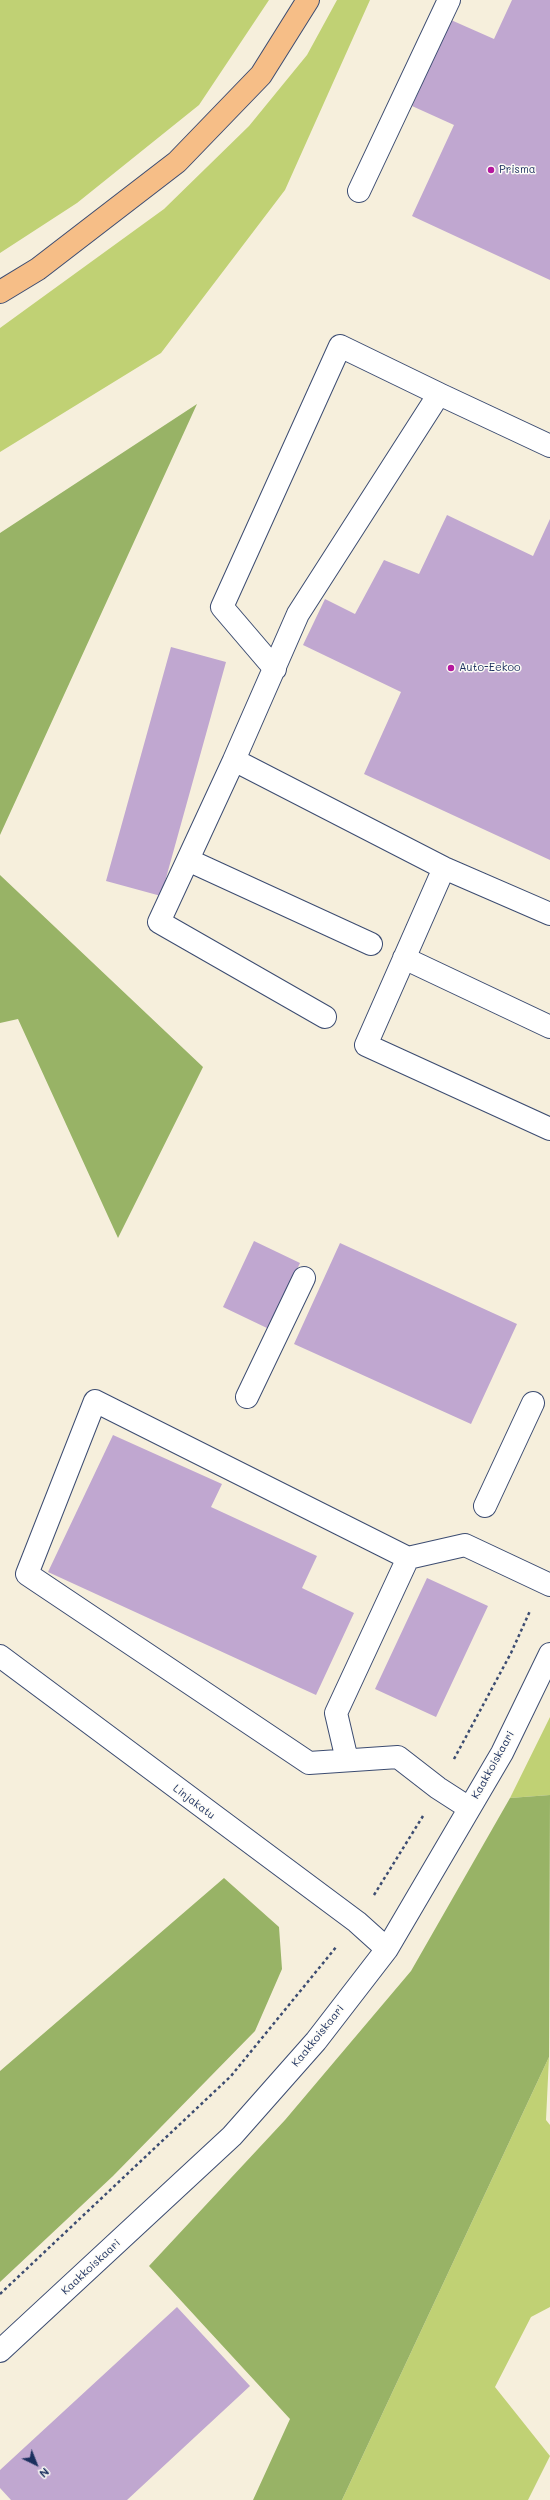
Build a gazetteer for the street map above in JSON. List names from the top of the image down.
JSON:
{
  "streets": {
    "street": ["Kaakkoiskaari", "Linjakatu"]
  },
  "crossings": [
    ["Kaakkoiskaari", "Linjakatu"]
  ],
  "places": ["Prisma", "Auto-Eekoo"],
  "north": "bottom right"
}
